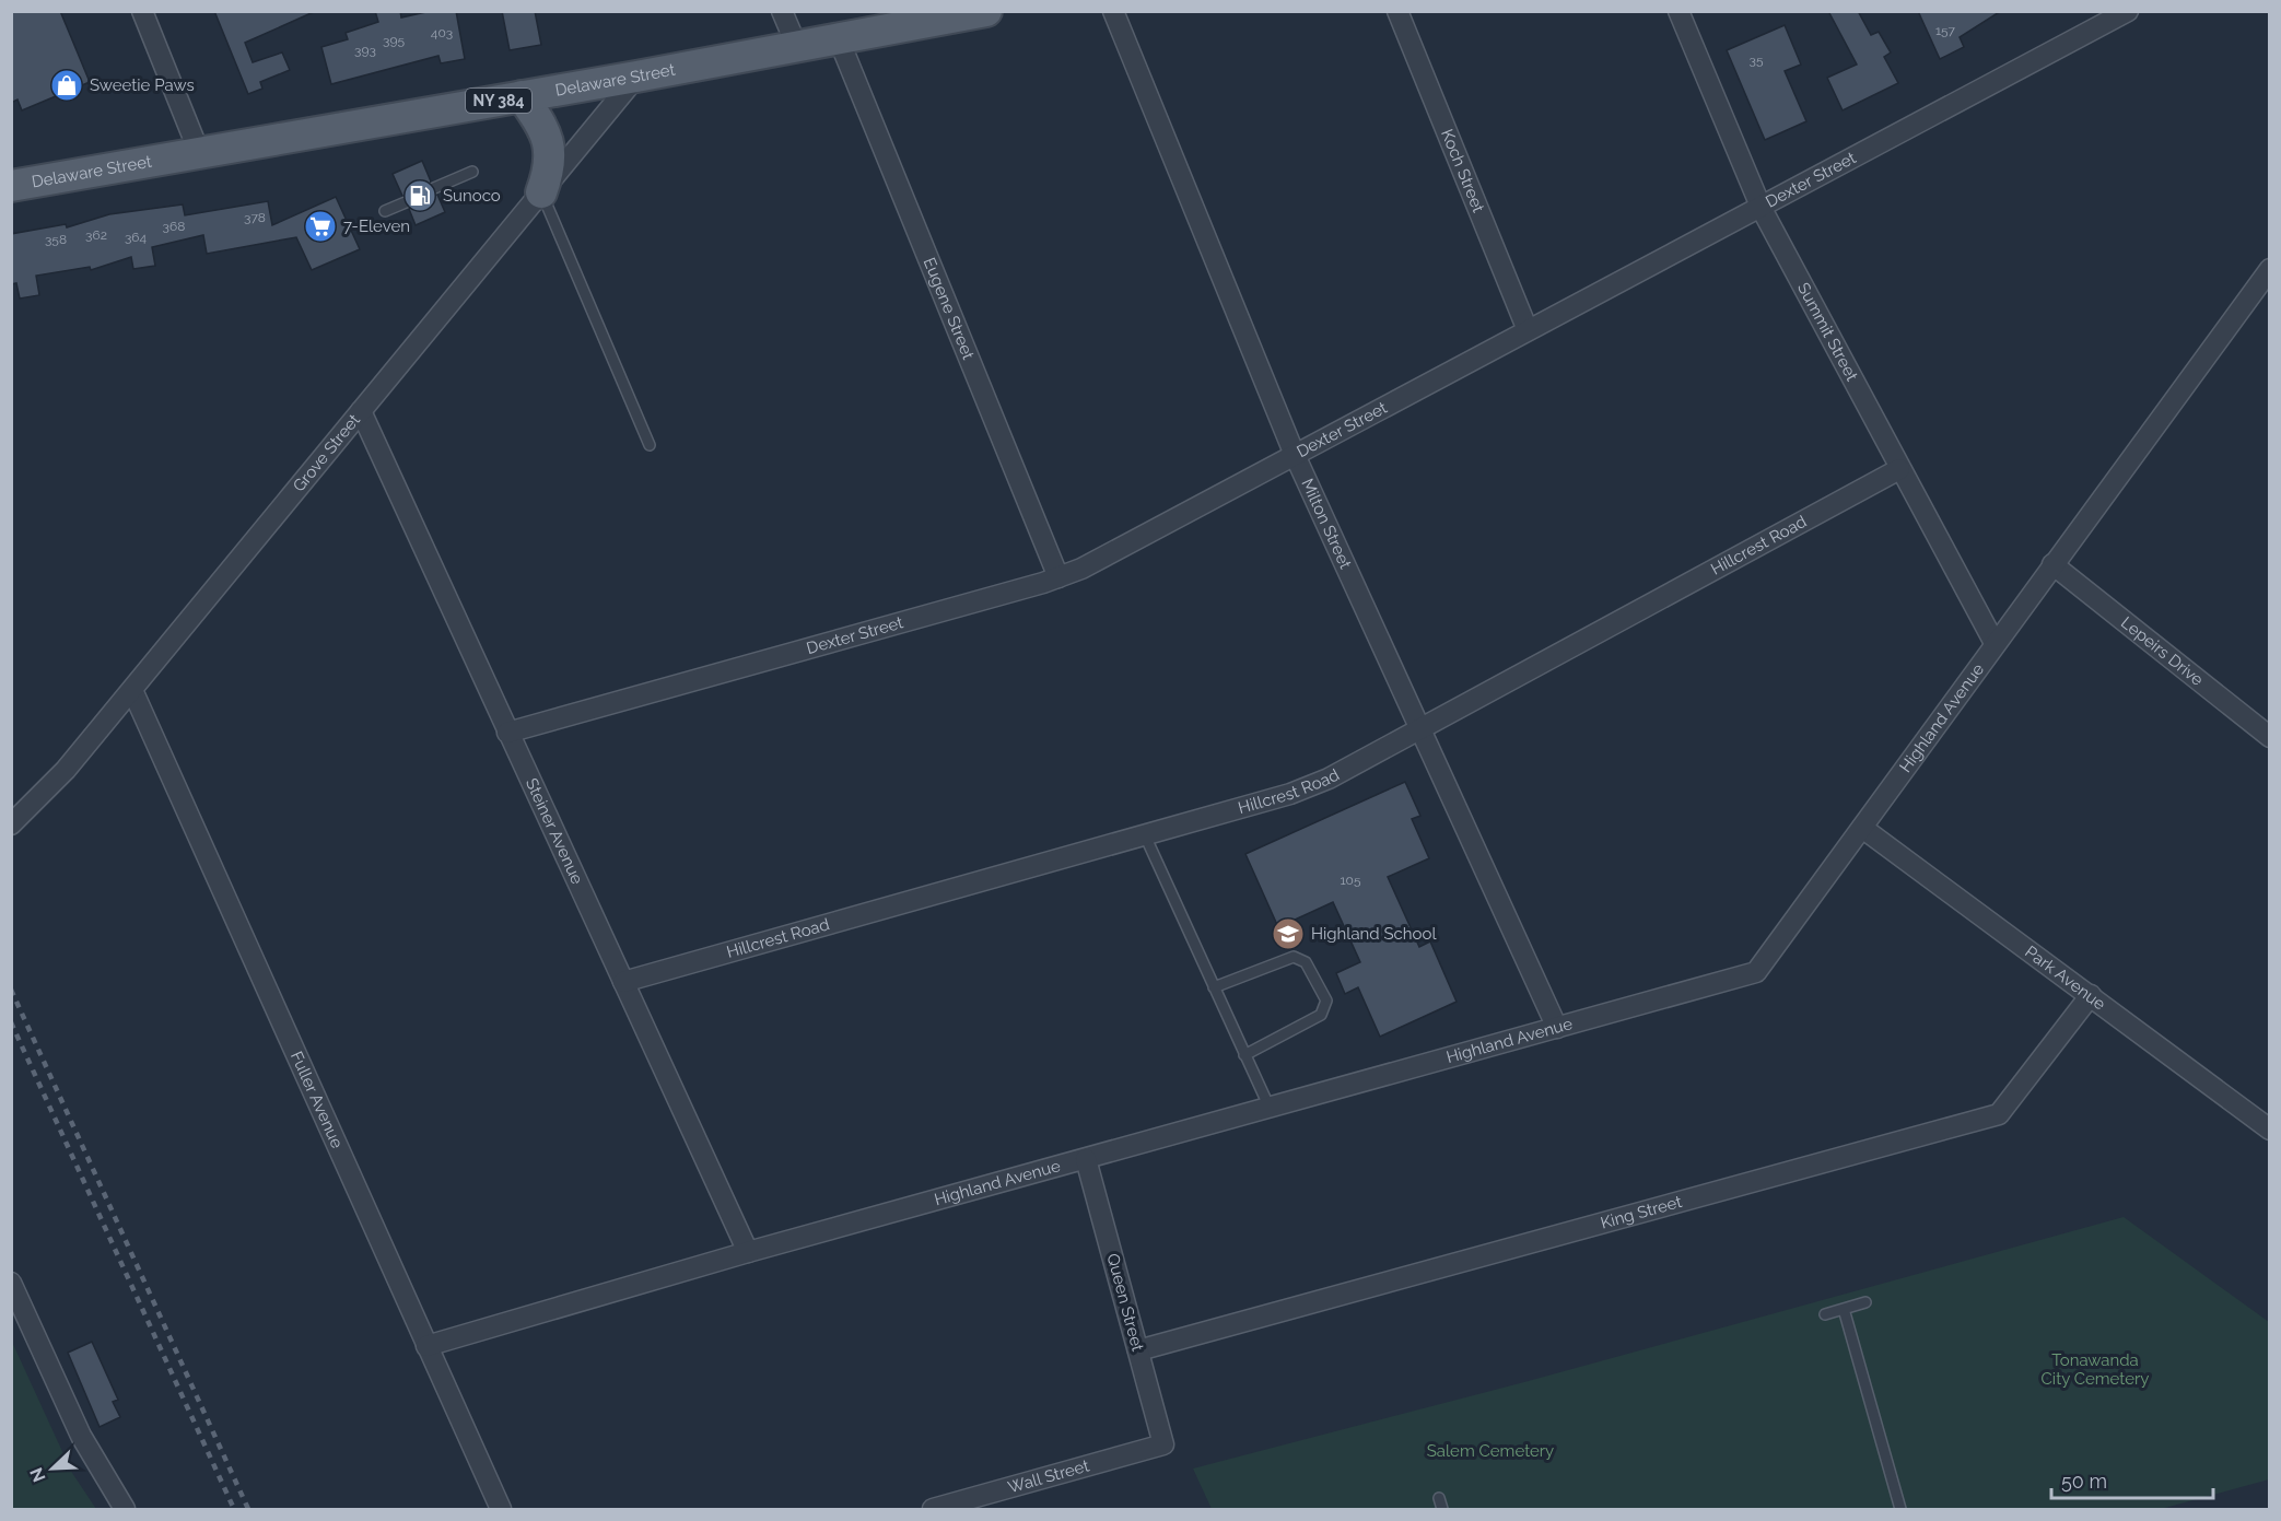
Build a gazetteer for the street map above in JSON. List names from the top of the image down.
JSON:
{
  "streets": {
    "main road": ["Delaware Street", "NY 384"],
    "street": [
      "Koch Street",
      "Dexter Street",
      "Eugene Street",
      "Summit Street",
      "Grove Street",
      "Milton Street",
      "Hillcrest Road",
      "Lepeirs Drive",
      "Highland Avenue",
      "Steiner Avenue",
      "Park Avenue",
      "Fuller Avenue",
      "King Street",
      "Queen Street",
      "Wall Street"
    ]
  },
  "crossings": [
    ["Delaware Street", "Eugene Street"],
    ["Delaware Street", "Grove Street"],
    ["Koch Street", "Dexter Street"],
    ["Dexter Street", "Eugene Street"],
    ["Dexter Street", "Summit Street"],
    ["Dexter Street", "Milton Street"],
    ["Dexter Street", "Steiner Avenue"],
    ["Summit Street", "Hillcrest Road"],
    ["Summit Street", "Highland Avenue"],
    ["Grove Street", "Steiner Avenue"],
    ["Grove Street", "Fuller Avenue"],
    ["Milton Street", "Hillcrest Road"],
    ["Milton Street", "Highland Avenue"],
    ["Hillcrest Road", "Steiner Avenue"],
    ["Lepeirs Drive", "Highland Avenue"],
    ["Highland Avenue", "Steiner Avenue"],
    ["Highland Avenue", "Park Avenue"],
    ["Highland Avenue", "Fuller Avenue"],
    ["Highland Avenue", "Queen Street"],
    ["Park Avenue", "King Street"],
    ["King Street", "Queen Street"],
    ["Queen Street", "Wall Street"]
  ],
  "parks": ["Tonawanda City Cemetery", "Salem Cemetery"],
  "places": {
    "shop": ["Sweetie Paws"],
    "fuel station": ["Sunoco"],
    "supermarket": ["7-Eleven"],
    "school or university": ["Highland School"]
  },
  "house_numbers": [
    "157",
    "403",
    "395",
    "393",
    "35",
    "378",
    "368",
    "362",
    "364",
    "358",
    "105"
  ],
  "scale_bar": "50 m",
  "north": "bottom left"
}
